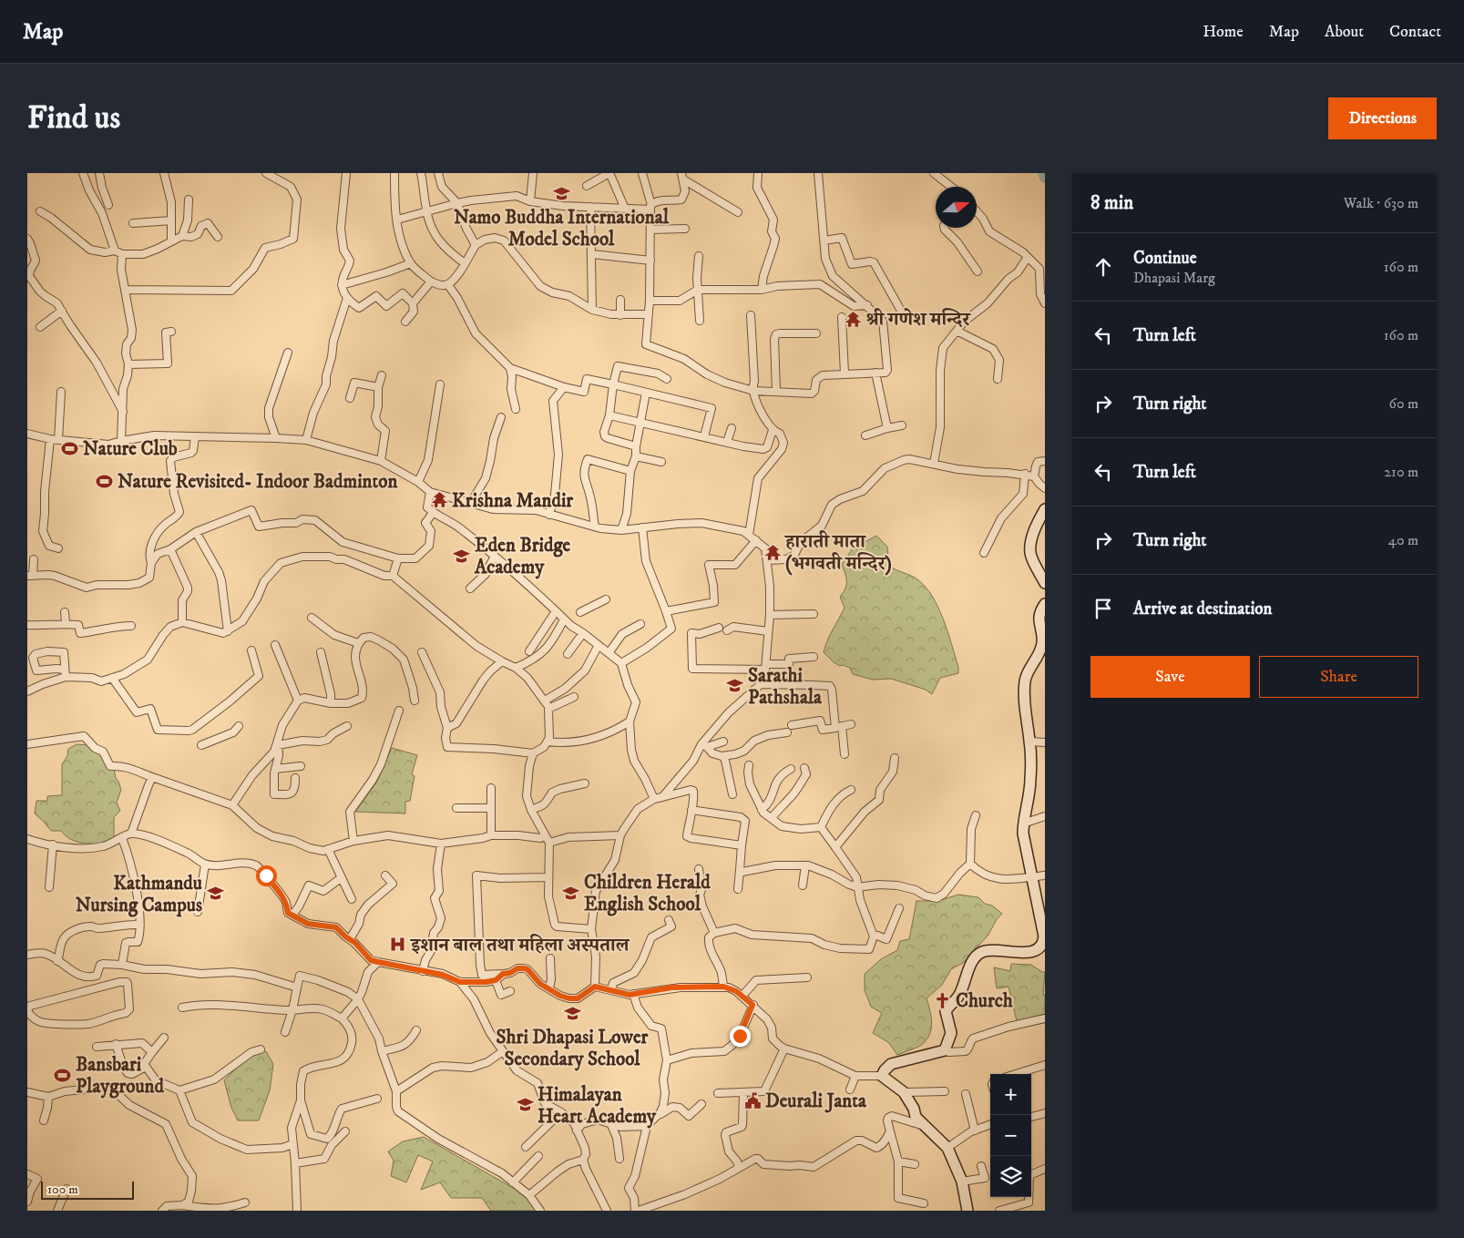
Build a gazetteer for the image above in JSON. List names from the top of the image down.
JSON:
{
  "places": {
    "school or university": [
      "Namo Buddha International Model School",
      "Eden Bridge Academy",
      "Sarathi Pathshala",
      "Children Herald English School",
      "Kathmandu Nursing Campus",
      "Shri Dhapasi Lower Secondary School",
      "Himalayan Heart Academy"
    ],
    "temple": ["श्री गणेश मन्दिर", "Krishna Mandir", "हाराती माता (भगवती मन्दिर)"],
    "sports": ["Nature Club", "Nature Revisited- Indoor Badminton", "Bansbari Playground"],
    "hospital": ["इशान बाल तथा महिला अस्पताल"],
    "church": ["Church"],
    "public building": ["Deurali Janta"]
  },
  "scale_bar": "100 m",
  "north": "right",
  "page": {
    "header": "Map",
    "nav": [
      "Home",
      "Map",
      "About",
      "Contact"
    ],
    "buttons": [
      "Directions",
      ["Save", "Share"]
    ],
    "title": "Find us",
    "heading": ["8 min", "Walk · 630 m"],
    "list": [
      ["Continue", "Dhapasi Marg", "160 m"],
      ["Turn left", "160 m"],
      ["Turn right", "60 m"],
      ["Turn left", "210 m"],
      ["Turn right", "40 m"],
      "Arrive at destination"
    ],
    "map_buttons": ["+", "−"],
    "scale": "100 m"
  }
}
